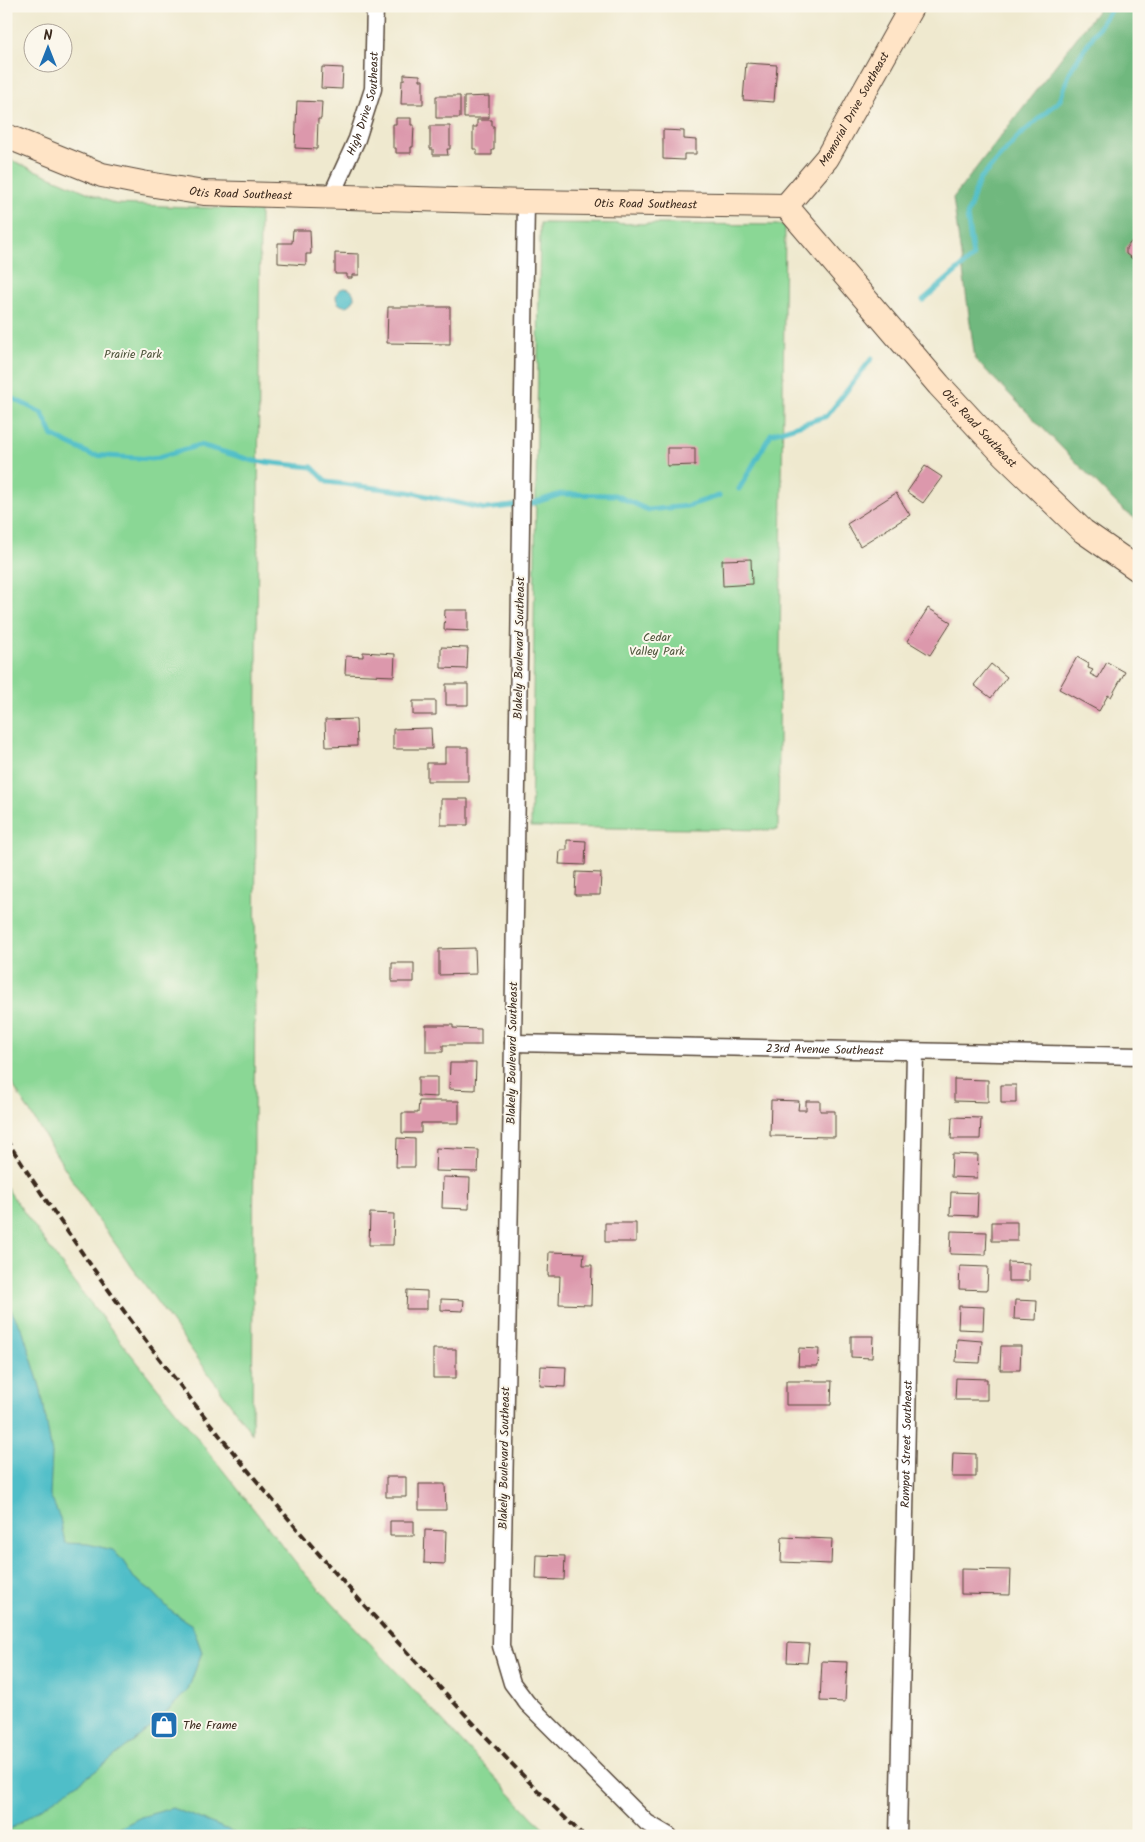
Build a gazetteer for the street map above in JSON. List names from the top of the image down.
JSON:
{
  "streets": {
    "street": [
      "High Drive Southeast",
      "Memorial Drive Southeast",
      "Otis Road Southeast",
      "Blakely Boulevard Southeast",
      "23rd Avenue Southeast",
      "Rompot Street Southeast"
    ]
  },
  "crossings": [
    ["High Drive Southeast", "Otis Road Southeast"],
    ["Memorial Drive Southeast", "Otis Road Southeast"],
    ["Otis Road Southeast", "Blakely Boulevard Southeast"],
    ["Blakely Boulevard Southeast", "23rd Avenue Southeast"],
    ["23rd Avenue Southeast", "Rompot Street Southeast"]
  ],
  "parks": ["Prairie Park", "Cedar Valley Park"],
  "places": {
    "shop": ["The Frame"]
  },
  "north": "top"
}
